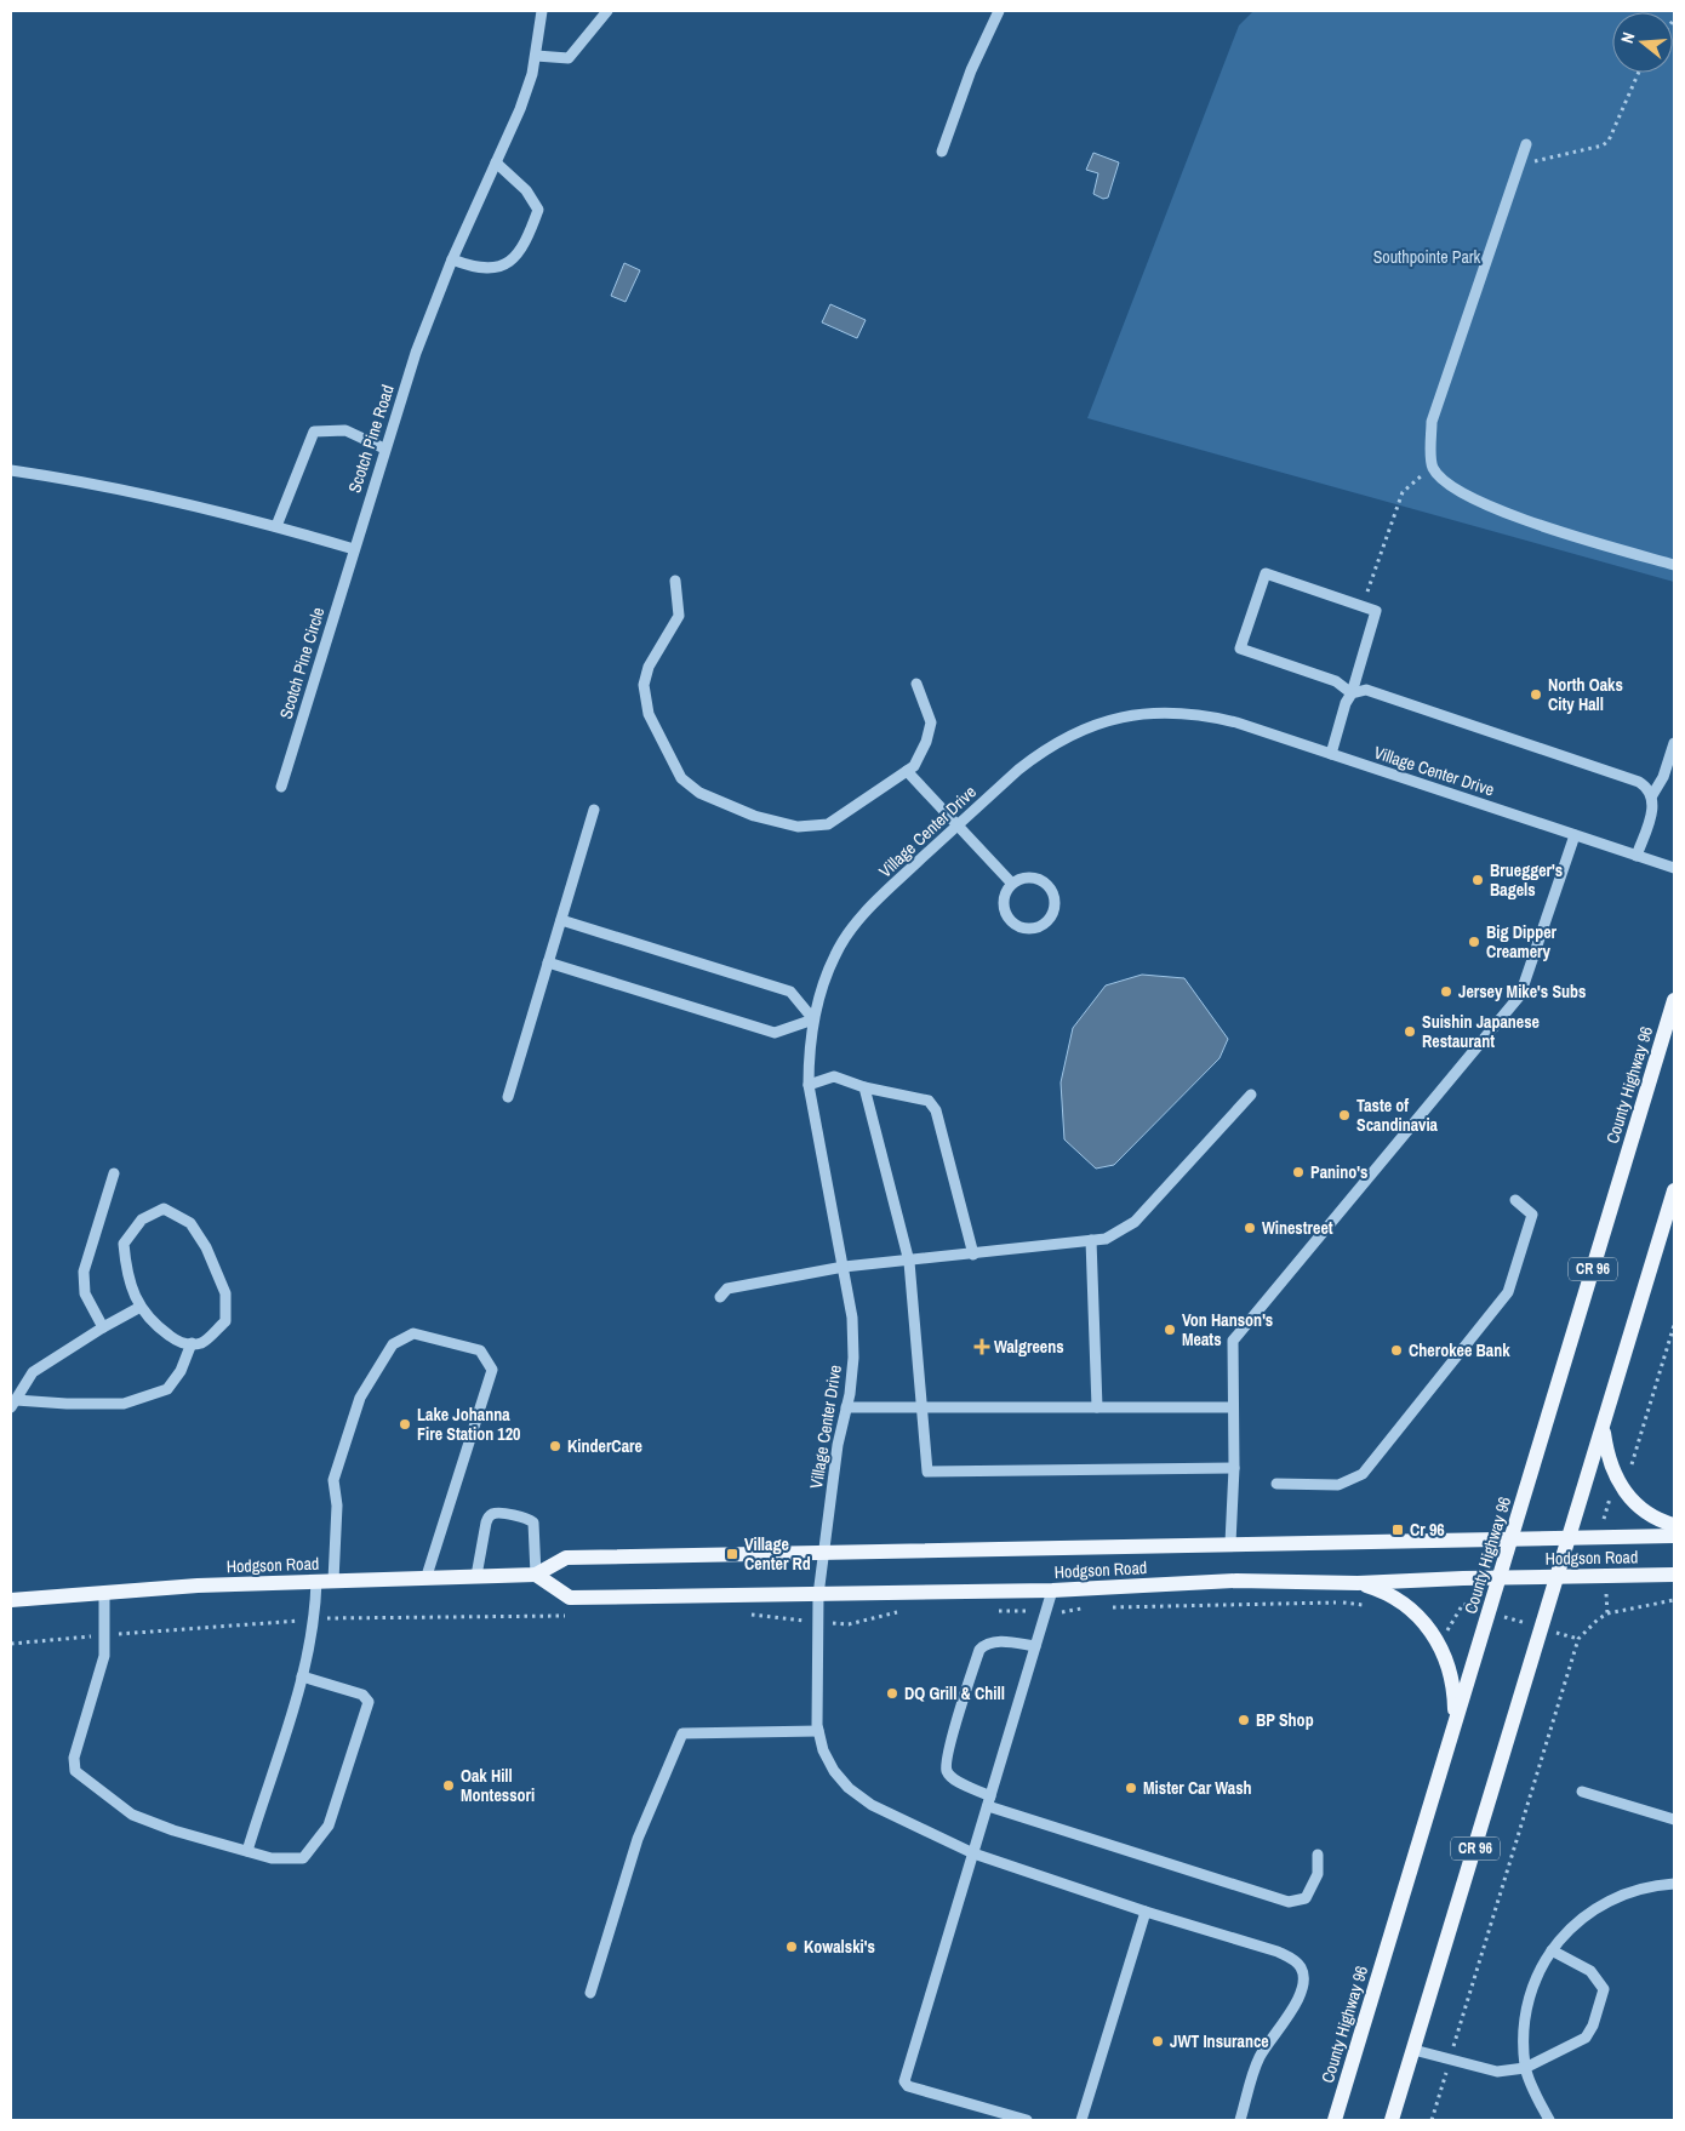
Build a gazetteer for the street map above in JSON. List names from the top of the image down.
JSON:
{
  "streets": {
    "main road": ["County Highway 96", "CR 96", "Hodgson Road"],
    "street": ["Scotch Pine Road", "Scotch Pine Circle", "Village Center Drive"]
  },
  "crossings": [
    ["Scotch Pine Road", "Scotch Pine Circle"],
    ["Village Center Drive", "Hodgson Road"],
    ["County Highway 96", "Hodgson Road"],
    ["CR 96", "Hodgson Road"]
  ],
  "parks": ["Southpointe Park"],
  "places": {
    "other": [
      "North Oaks City Hall",
      "Bruegger's Bagels",
      "Big Dipper Creamery",
      "Jersey Mike's Subs",
      "Suishin Japanese Restaurant",
      "Taste of Scandinavia",
      "Panino's",
      "Winestreet",
      "Von Hanson's Meats",
      "Cherokee Bank",
      "Lake Johanna Fire Station 120",
      "KinderCare",
      "DQ Grill & Chill",
      "BP Shop",
      "Oak Hill Montessori",
      "Mister Car Wash",
      "Kowalski's",
      "JWT Insurance"
    ],
    "health": ["Walgreens"],
    "transit": ["Cr 96", "Village Center Rd"]
  },
  "north": "left"
}
